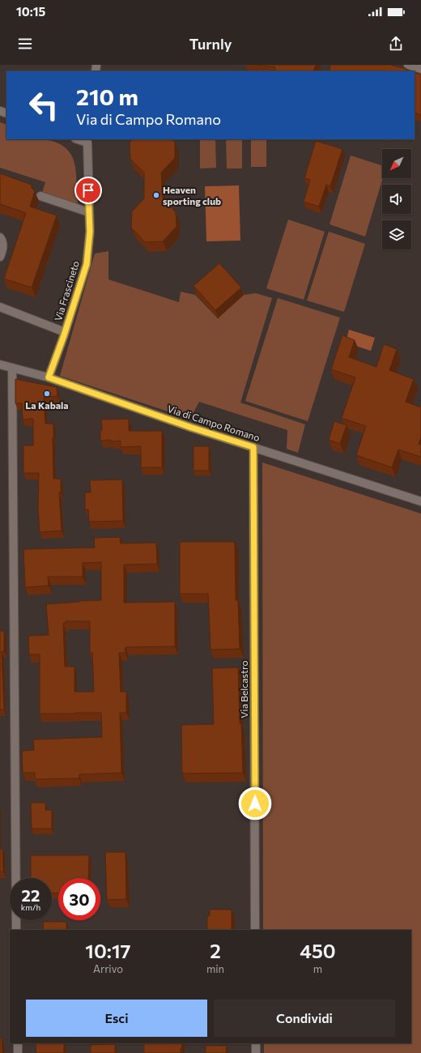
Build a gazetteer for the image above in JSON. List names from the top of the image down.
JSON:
{
  "streets": {
    "street": ["Via Frascineto", "Via di Campo Romano", "Via Belcastro"]
  },
  "crossings": [
    ["Via Frascineto", "Via di Campo Romano"],
    ["Via di Campo Romano", "Via Belcastro"]
  ],
  "places": ["Heaven sporting club", "La Kabala"],
  "north": "bottom left",
  "page": {
    "status": "10:15",
    "header": "Turnly",
    "turn": ["210 m", "Via di Campo Romano"],
    "speed": "22 km/h",
    "limit": "30",
    "eta": [
      "10:17",
      "Arrivo",
      "2",
      "min",
      "450",
      "m"
    ],
    "buttons": ["Esci", "Condividi"]
  }
}
